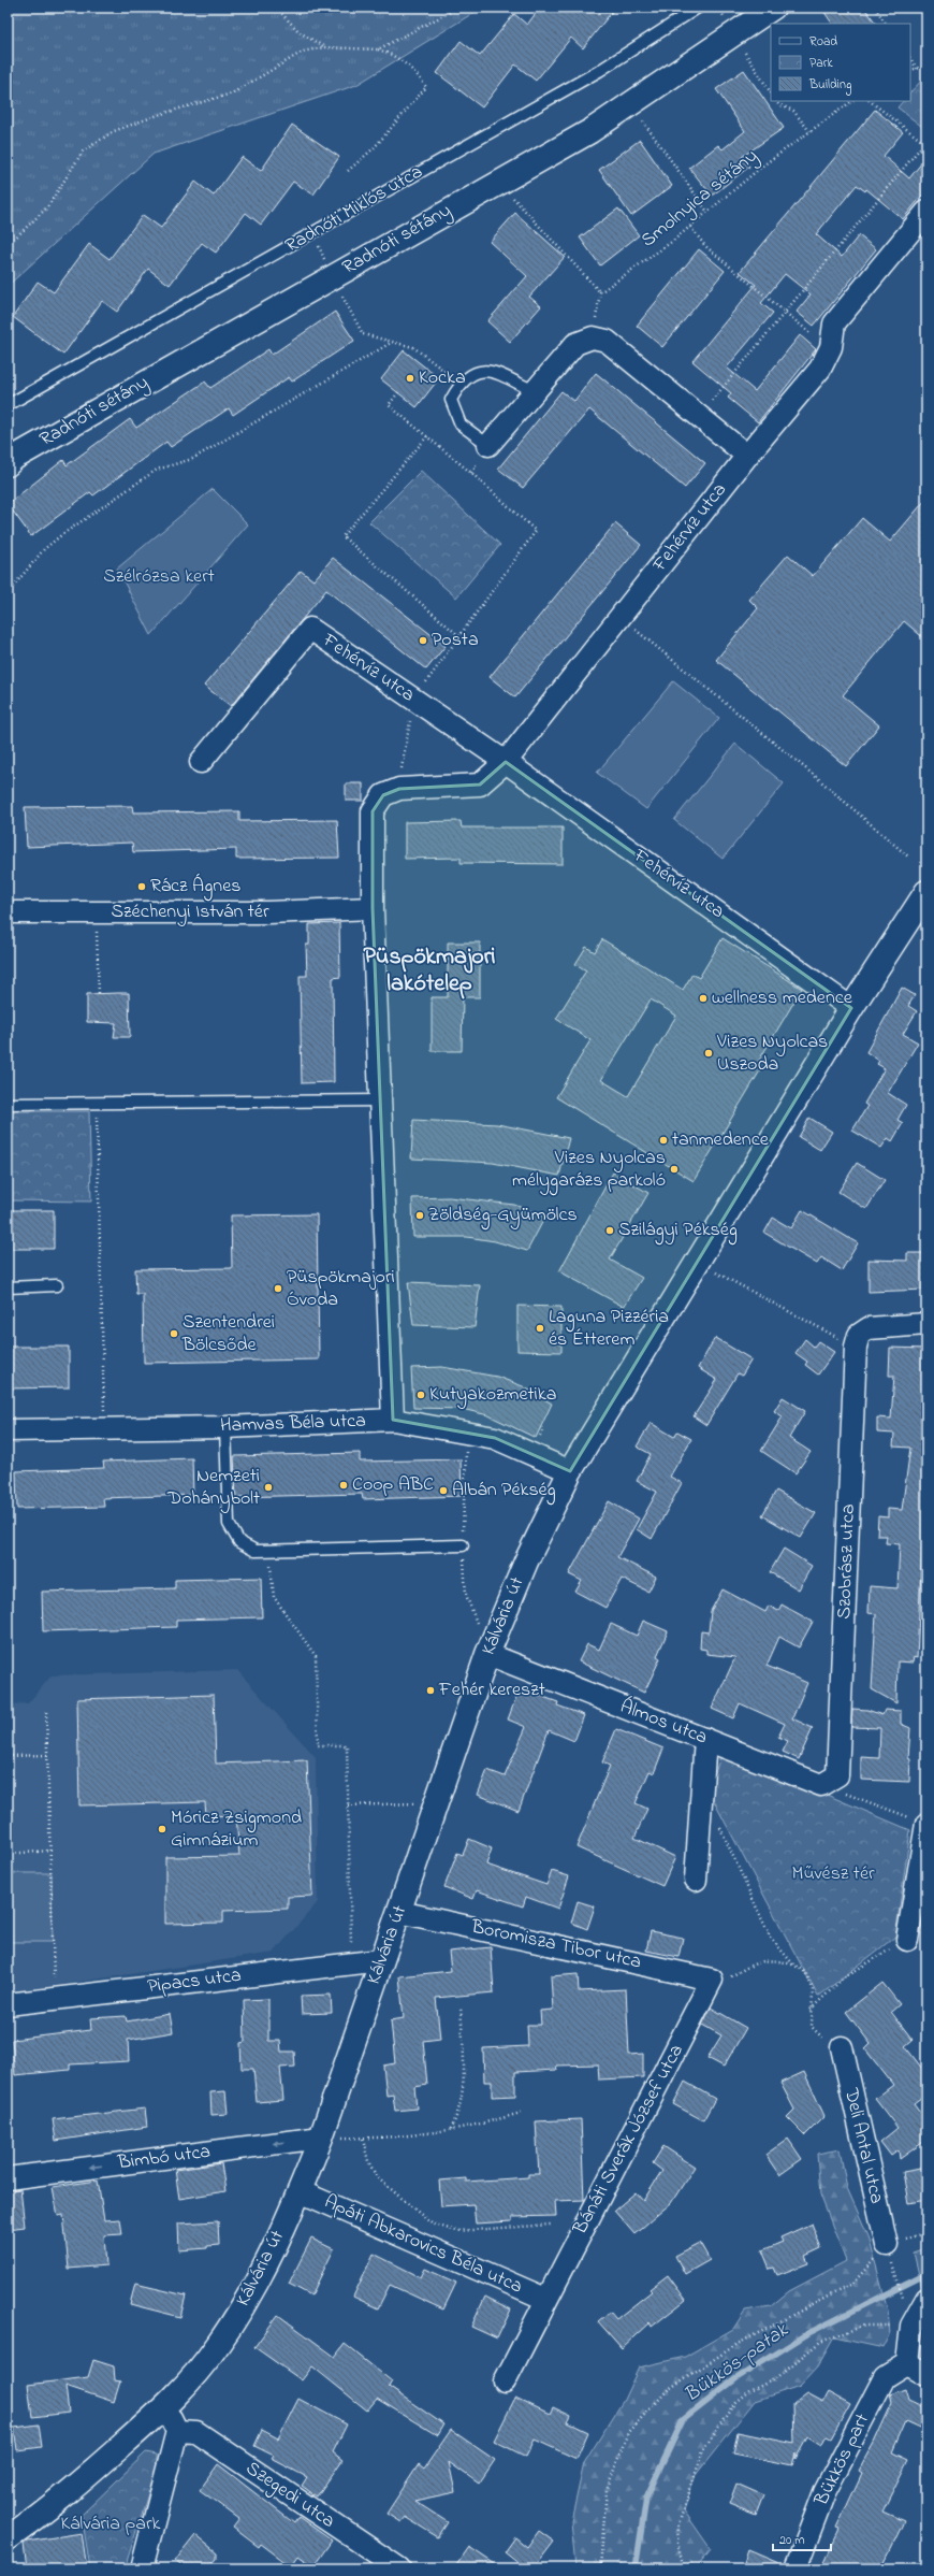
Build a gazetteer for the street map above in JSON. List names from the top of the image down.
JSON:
{
  "streets": {
    "street": [
      "Radnóti sétány",
      "Fehérvíz utca",
      "Széchenyi István tér",
      "Hamvas Béla utca",
      "Szobrász utca",
      "Kálvária út",
      "Álmos utca",
      "Boromisza Tibor utca",
      "Pipacs utca",
      "Bánáti Sverák József utca",
      "Deli Antal utca",
      "Bimbó utca",
      "Apáti Abkarovics Béla utca",
      "Bükkös part",
      "Szegedi utca"
    ],
    "lane": ["Radnóti Miklós utca"],
    "path": ["Smolnyica sétány"]
  },
  "crossings": [
    ["Fehérvíz utca", "Kálvária út"],
    ["Hamvas Béla utca", "Kálvária út"],
    ["Szobrász utca", "Álmos utca"],
    ["Kálvária út", "Álmos utca"],
    ["Kálvária út", "Boromisza Tibor utca"],
    ["Kálvária út", "Pipacs utca"],
    ["Kálvária út", "Bimbó utca"],
    ["Kálvária út", "Apáti Abkarovics Béla utca"],
    ["Boromisza Tibor utca", "Bánáti Sverák József utca"],
    ["Bánáti Sverák József utca", "Apáti Abkarovics Béla utca"]
  ],
  "one_way": ["Bimbó utca"],
  "districts": ["Püspökmajori lakótelep"],
  "water": ["Bükkös-patak"],
  "parks": ["Szélrózsa kert", "Művész tér", "Kálvária park"],
  "places": [
    "Kocka",
    "Posta",
    "Rácz Ágnes",
    "wellness medence",
    "Vizes Nyolcas Uszoda",
    "tanmedence",
    "Vizes Nyolcas mélygarázs parkoló",
    "Zöldség-Gyümölcs",
    "Szilágyi Pékség",
    "Püspökmajori Óvoda",
    "Laguna Pizzéria és Étterem",
    "Szentendrei Bölcsőde",
    "Kutyakozmetika",
    "Coop ABC",
    "Nemzeti Dohánybolt",
    "Albán Pékség",
    "Fehér kereszt",
    "Móricz Zsigmond Gimnázium"
  ],
  "legend": ["Road", "Park", "Building"],
  "scale_bar": "20 m"
}
